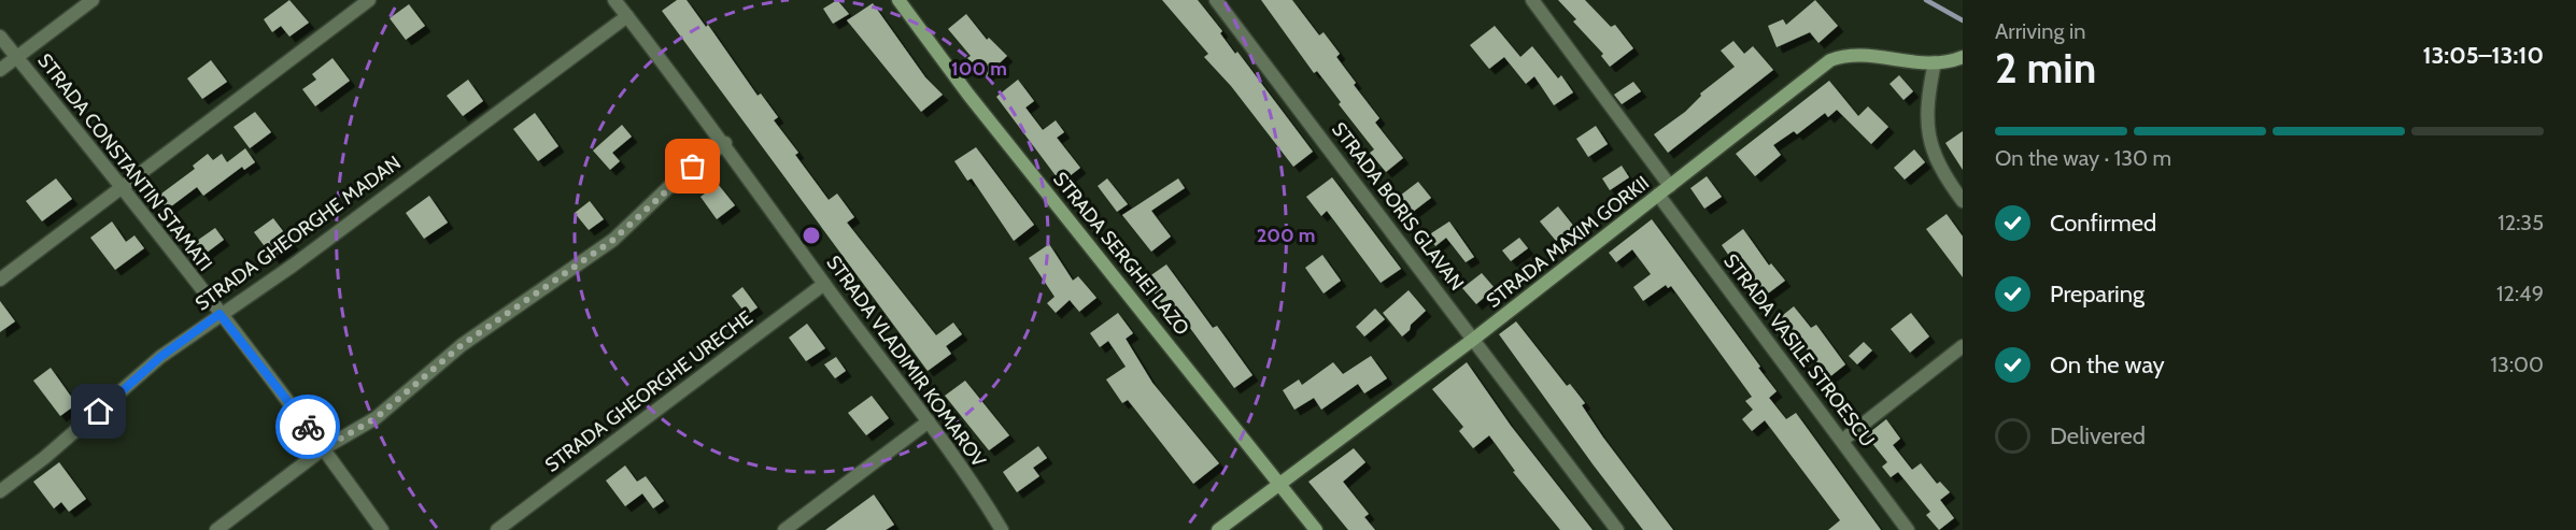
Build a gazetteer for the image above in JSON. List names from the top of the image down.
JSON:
{
  "streets": {
    "street": [
      "STRADA CONSTANTIN STAMATI",
      "STRADA BORIS GLAVAN",
      "STRADA GHEORGHE MADAN",
      "STRADA MAXIM GORKII",
      "STRADA SERGHEI LAZO",
      "STRADA VASILE STROESCU",
      "STRADA VLADIMIR KOMAROV",
      "STRADA GHEORGHE URECHE"
    ]
  },
  "crossings": [
    ["STRADA CONSTANTIN STAMATI", "STRADA GHEORGHE MADAN"],
    ["STRADA BORIS GLAVAN", "STRADA MAXIM GORKII"],
    ["STRADA GHEORGHE MADAN", "STRADA VLADIMIR KOMAROV"],
    ["STRADA MAXIM GORKII", "STRADA SERGHEI LAZO"],
    ["STRADA MAXIM GORKII", "STRADA VASILE STROESCU"],
    ["STRADA VLADIMIR KOMAROV", "STRADA GHEORGHE URECHE"]
  ],
  "page": {
    "heading": ["2 min", "Arriving in", "13:05–13:10"],
    "bar": "On the way · 130 m",
    "list": [
      ["Confirmed", "12:35"],
      ["Preparing", "12:49"],
      ["On the way", "13:00"],
      "Delivered"
    ]
  },
  "rings": ["100 m", "200 m"]
}
